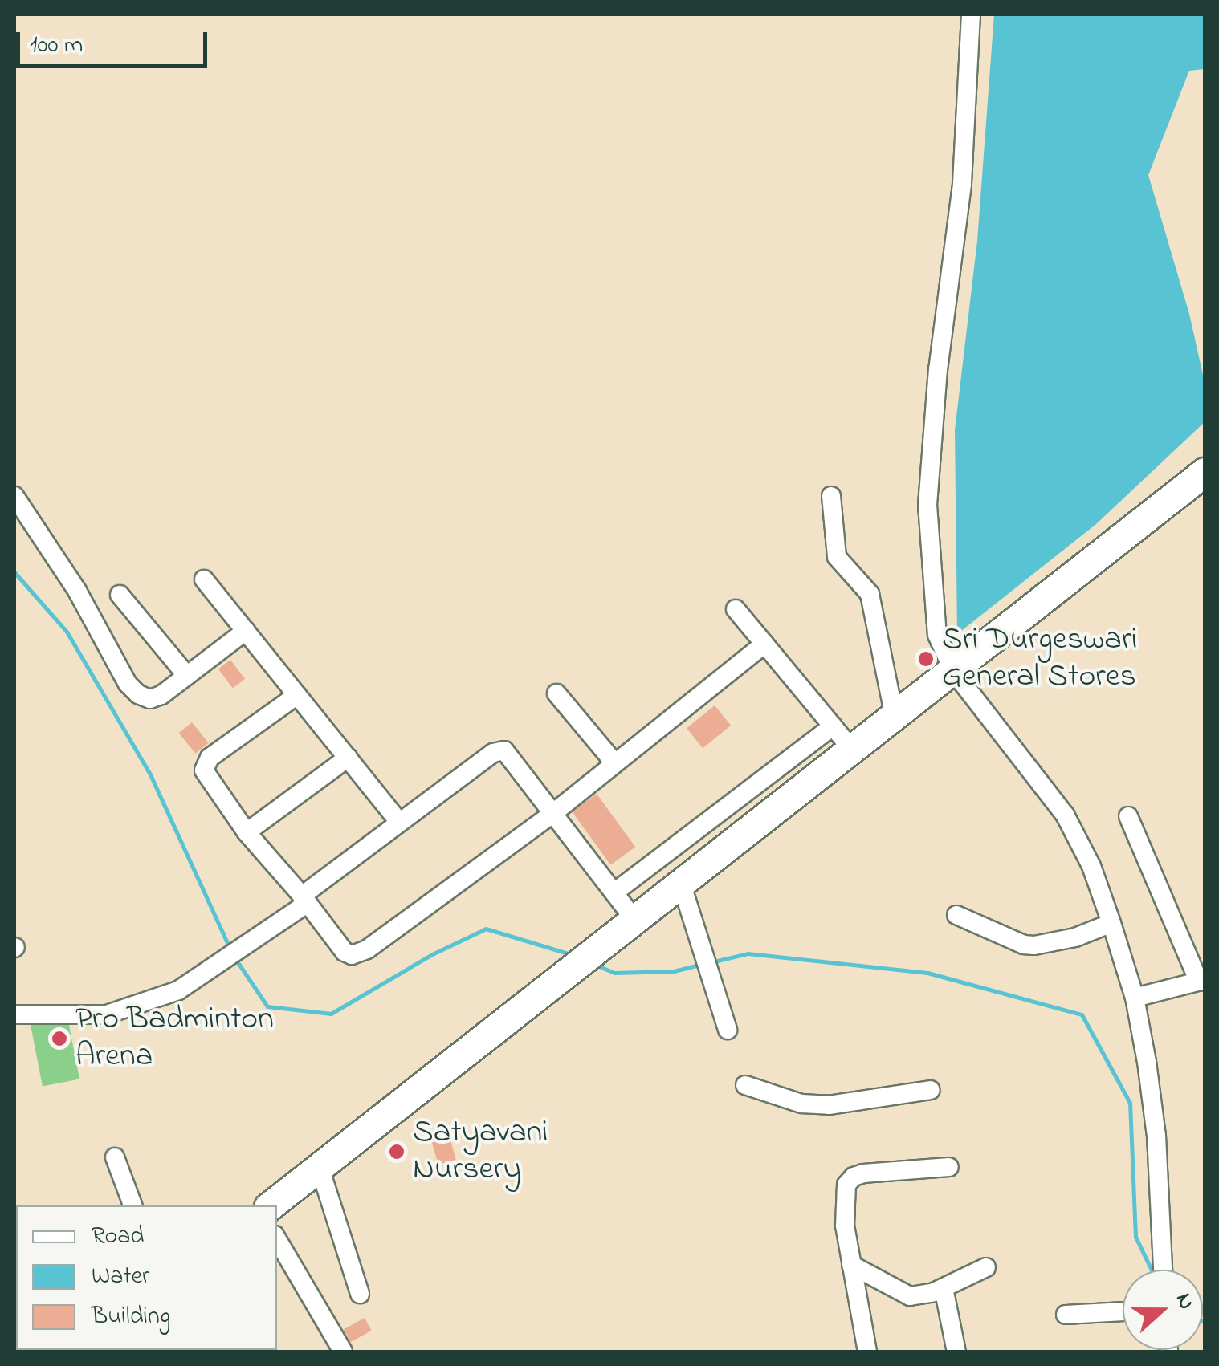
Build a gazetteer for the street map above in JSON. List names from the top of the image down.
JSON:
{
  "places": ["Sri Durgeswari General Stores", "Pro Badminton Arena", "Satyavani Nursery"],
  "legend": ["Road", "Water", "Building"],
  "scale_bar": "100 m",
  "north": "right"
}
